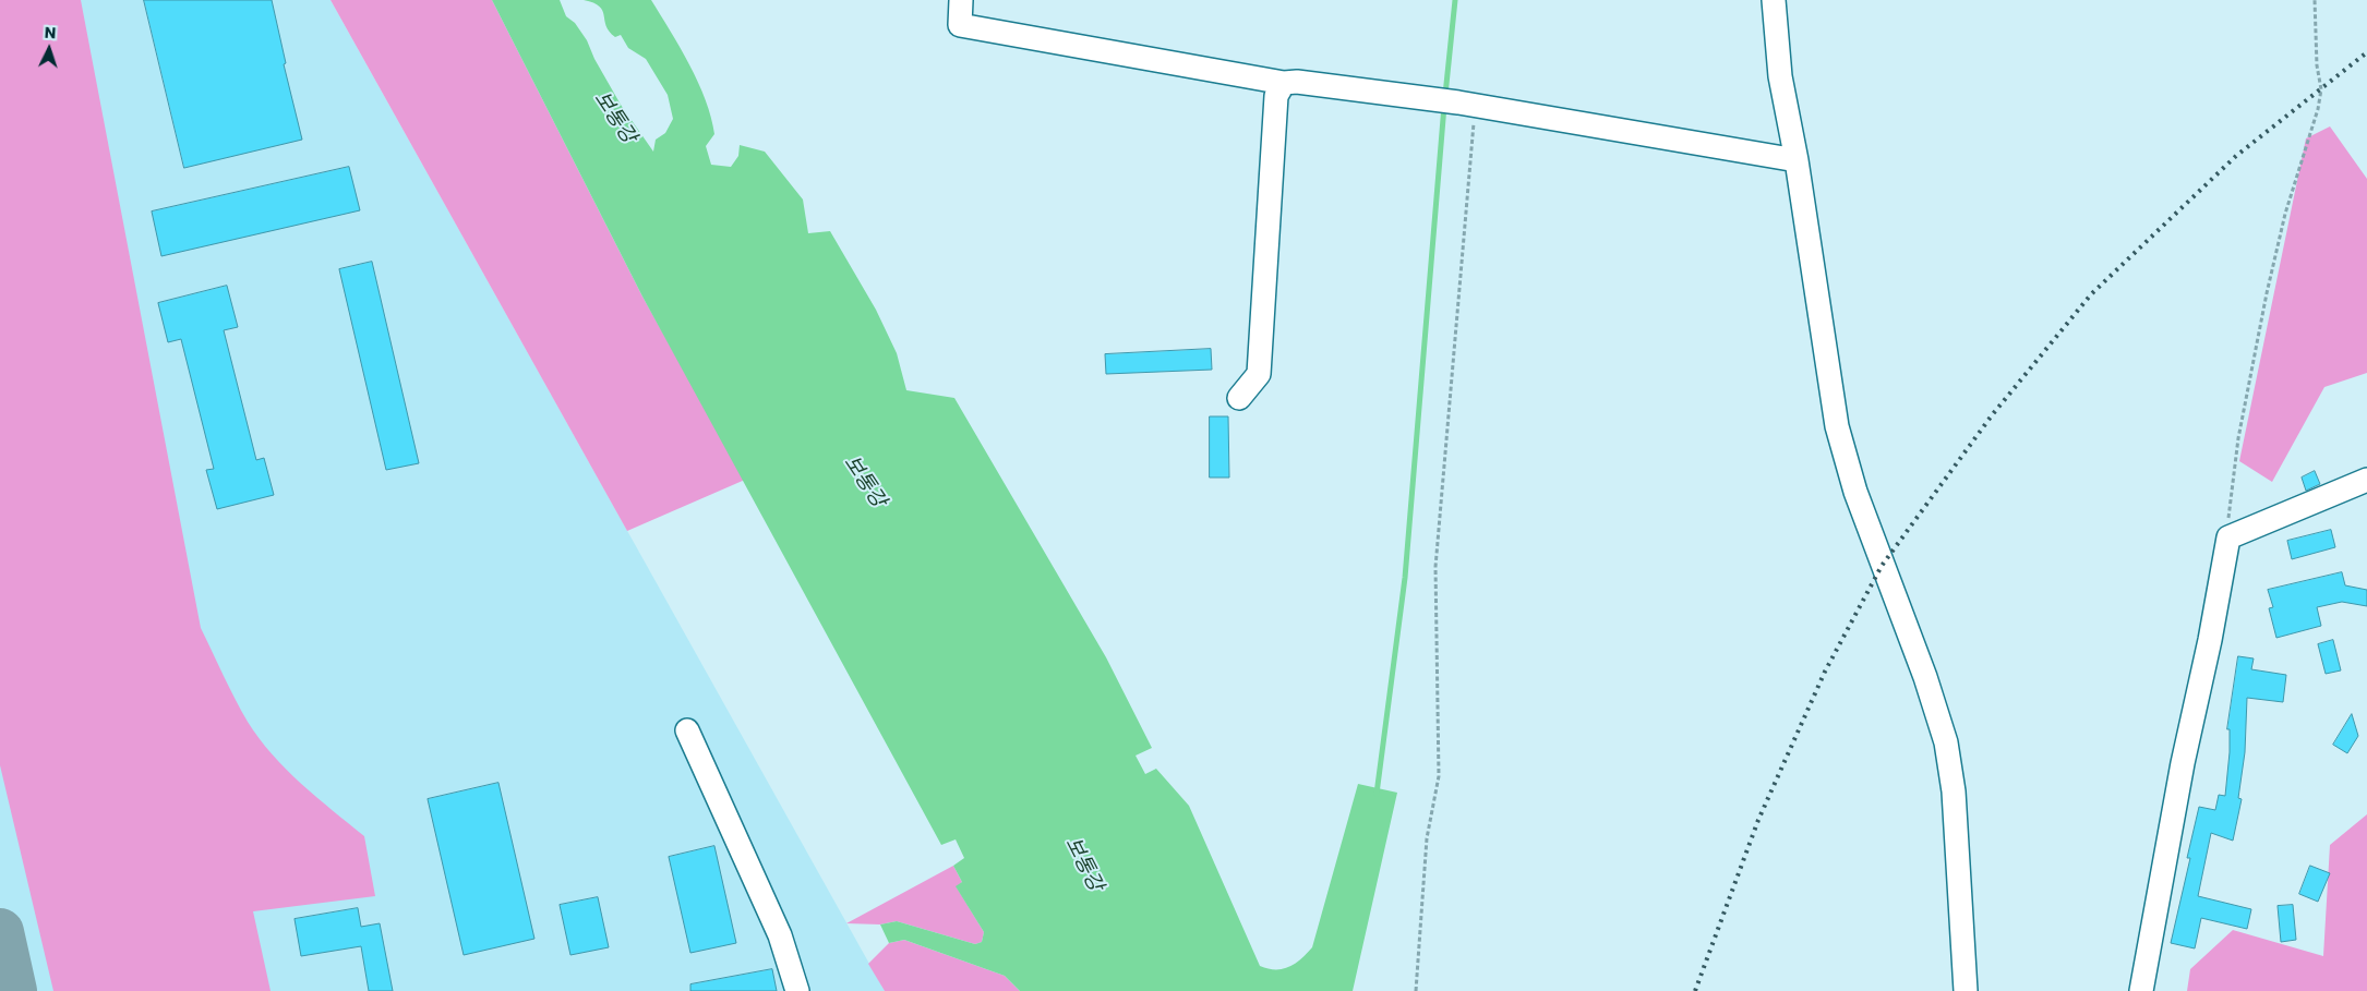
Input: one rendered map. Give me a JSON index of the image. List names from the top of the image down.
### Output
{
  "water": ["보통강"],
  "north": "top"
}
